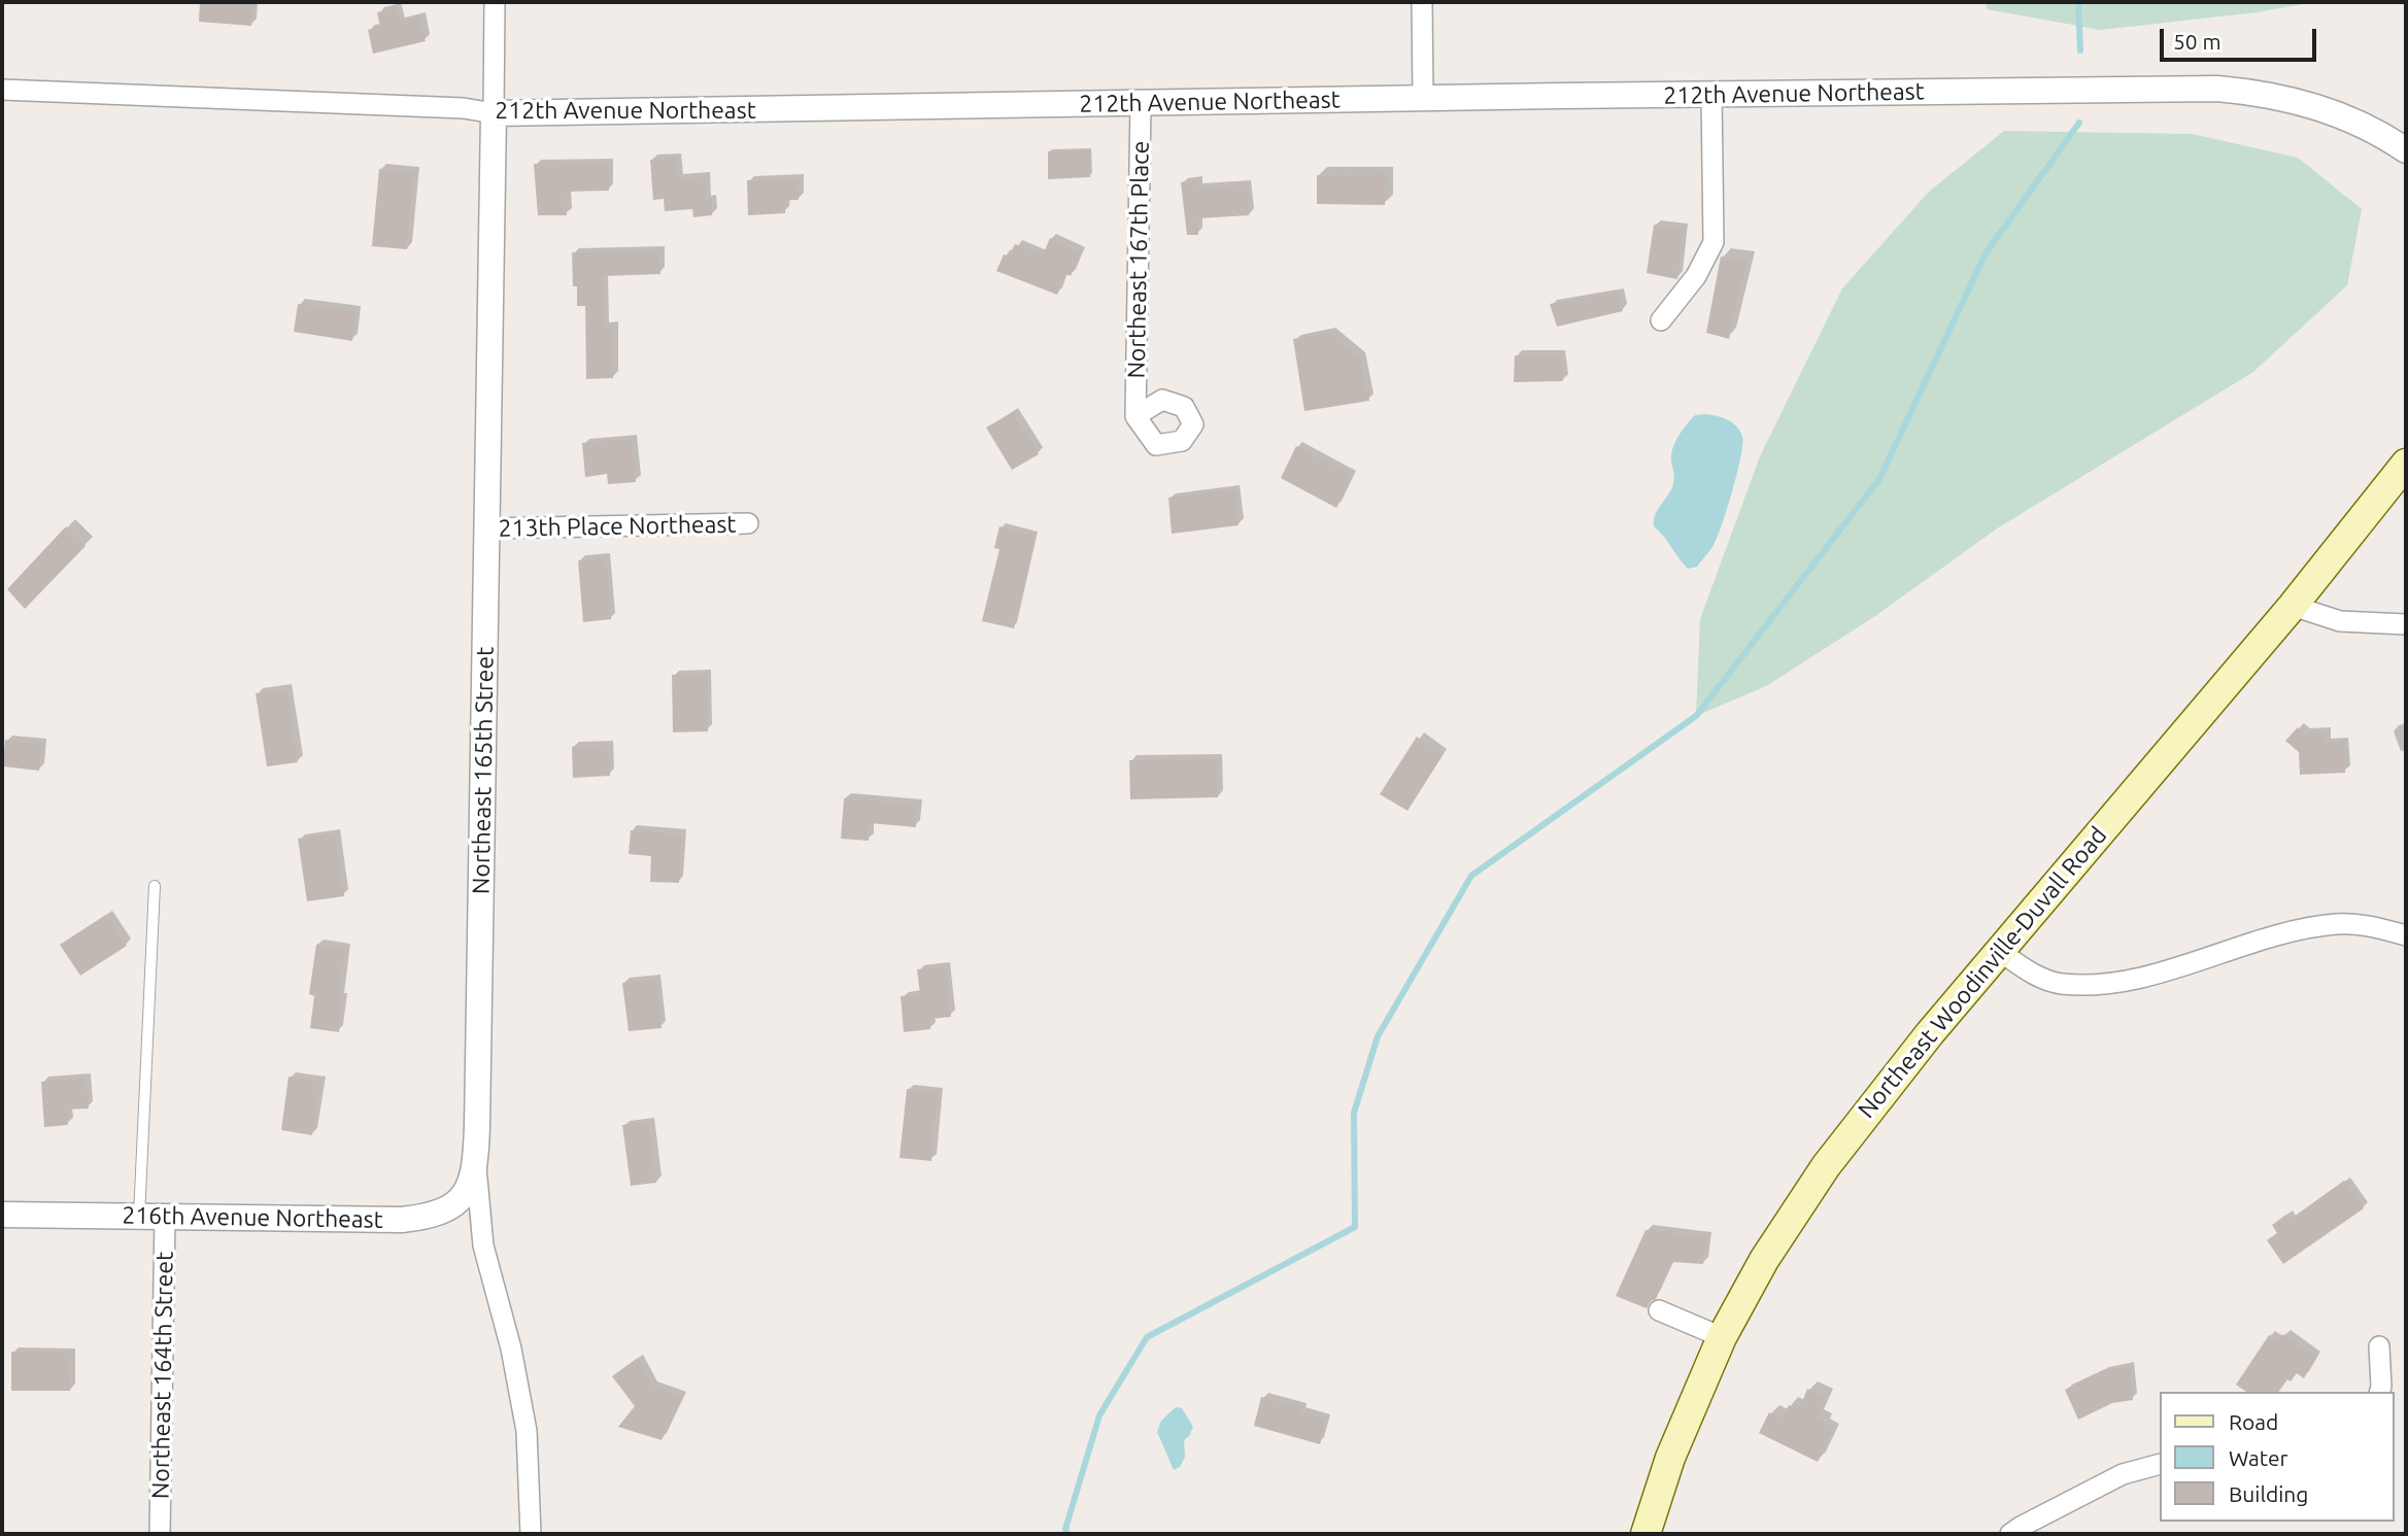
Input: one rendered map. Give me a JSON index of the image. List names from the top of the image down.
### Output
{
  "streets": {
    "main road": ["Northeast Woodinville-Duvall Road"],
    "street": [
      "212th Avenue Northeast",
      "Northeast 167th Place",
      "213th Place Northeast",
      "Northeast 165th Street",
      "216th Avenue Northeast",
      "Northeast 164th Street"
    ]
  },
  "crossings": [
    ["212th Avenue Northeast", "Northeast 167th Place"],
    ["212th Avenue Northeast", "Northeast 165th Street"],
    ["213th Place Northeast", "Northeast 165th Street"],
    ["Northeast 165th Street", "216th Avenue Northeast"],
    ["216th Avenue Northeast", "Northeast 164th Street"]
  ],
  "legend": ["Road", "Water", "Building"],
  "scale_bar": "50 m"
}
